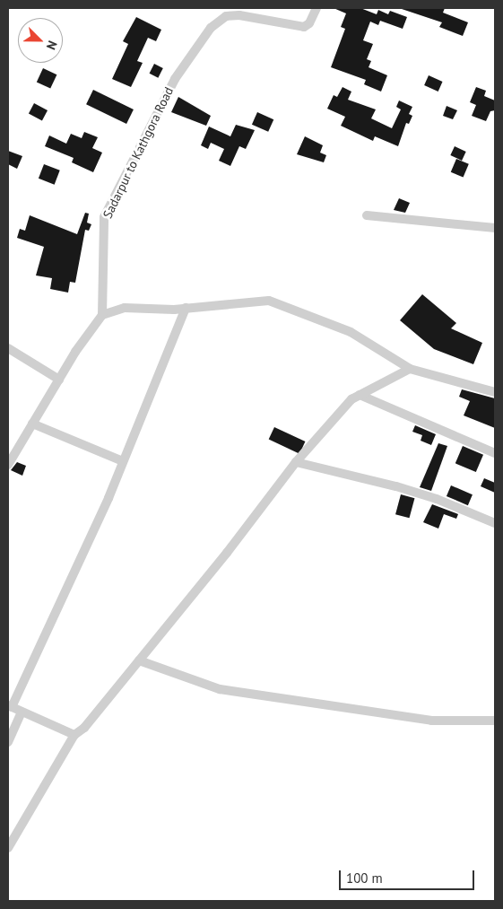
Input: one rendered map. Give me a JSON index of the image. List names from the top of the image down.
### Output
{
  "streets": {
    "street": ["Sadarpur to Kathgora Road"]
  },
  "scale_bar": "100 m",
  "north": "bottom right"
}
